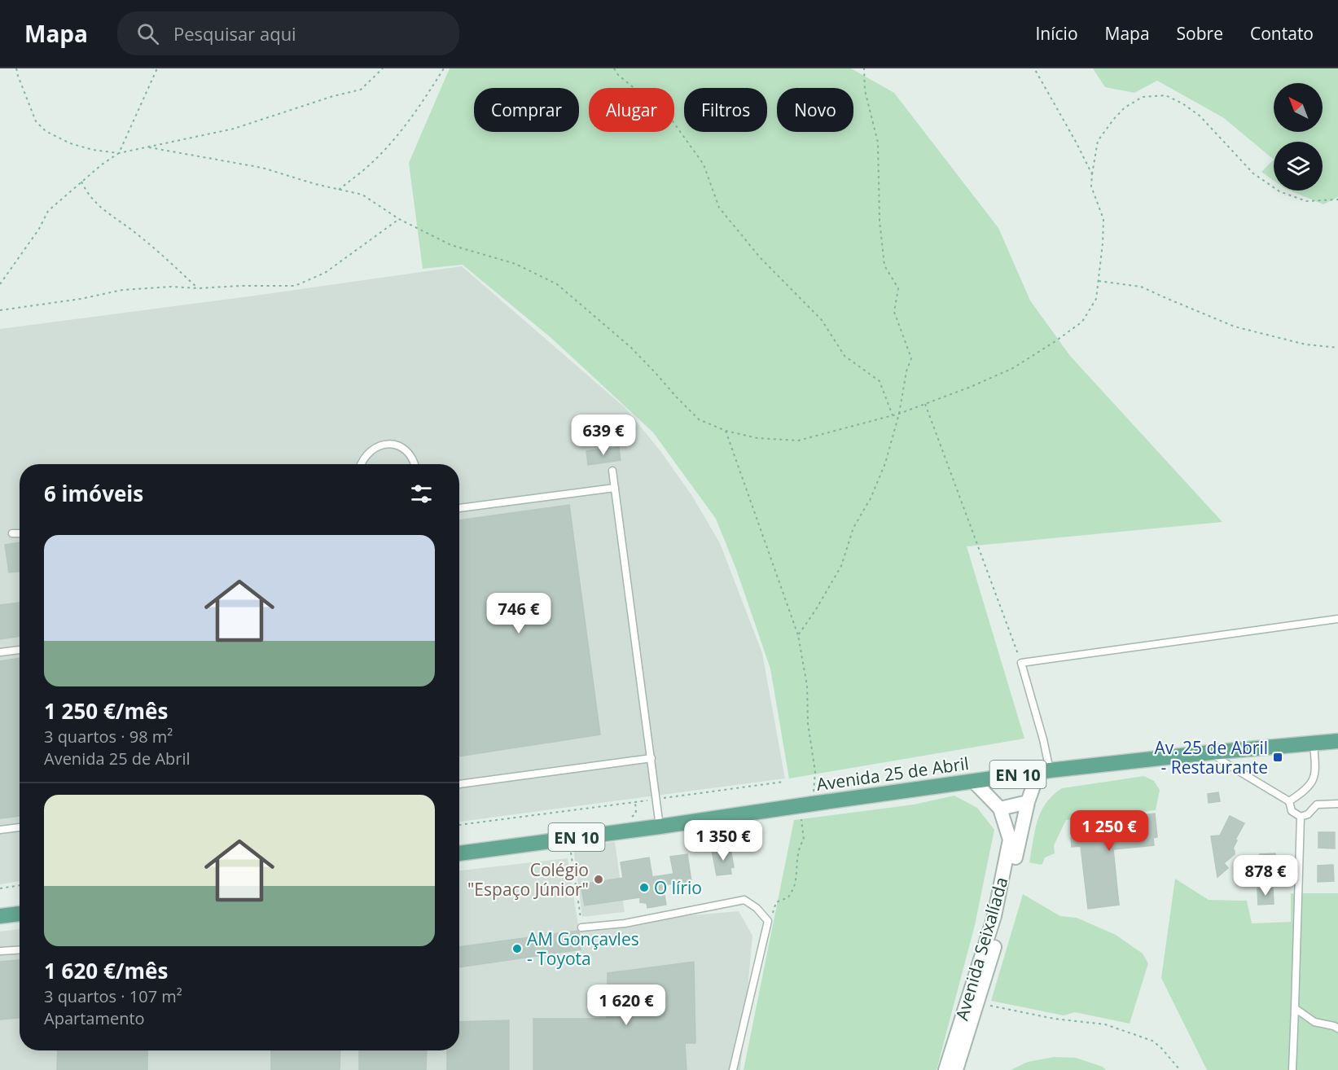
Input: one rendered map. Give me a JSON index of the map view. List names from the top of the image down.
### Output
{
  "streets": {
    "main road": ["Avenida 25 de Abril", "EN 10"],
    "street": ["Avenida Seixalíada"]
  },
  "crossings": [
    ["Avenida 25 de Abril", "Avenida Seixalíada"]
  ],
  "places": {
    "transit": ["Av. 25 de Abril - Restaurante"],
    "other": ["Colégio \"Espaço Júnior\"", "O lírio", "AM Gonçavles - Toyota"]
  },
  "north": "top left",
  "page": {
    "header": "Mapa",
    "search": "Pesquisar aqui",
    "nav": [
      "Início",
      "Mapa",
      "Sobre",
      "Contato"
    ],
    "chip": [
      "Comprar",
      "Alugar",
      "Filtros",
      "Novo"
    ],
    "price": [
      "639 €",
      "746 €",
      "1 250 €",
      "1 350 €",
      "878 €",
      "1 620 €"
    ],
    "heading": "6 imóveis",
    "list": [
      {
        "name": "1 250 €/mês",
        "note": "3 quartos · 98 m² · Avenida 25 de Abril"
      },
      {
        "name": "1 620 €/mês",
        "note": "3 quartos · 107 m² · Apartamento"
      }
    ]
  }
}
